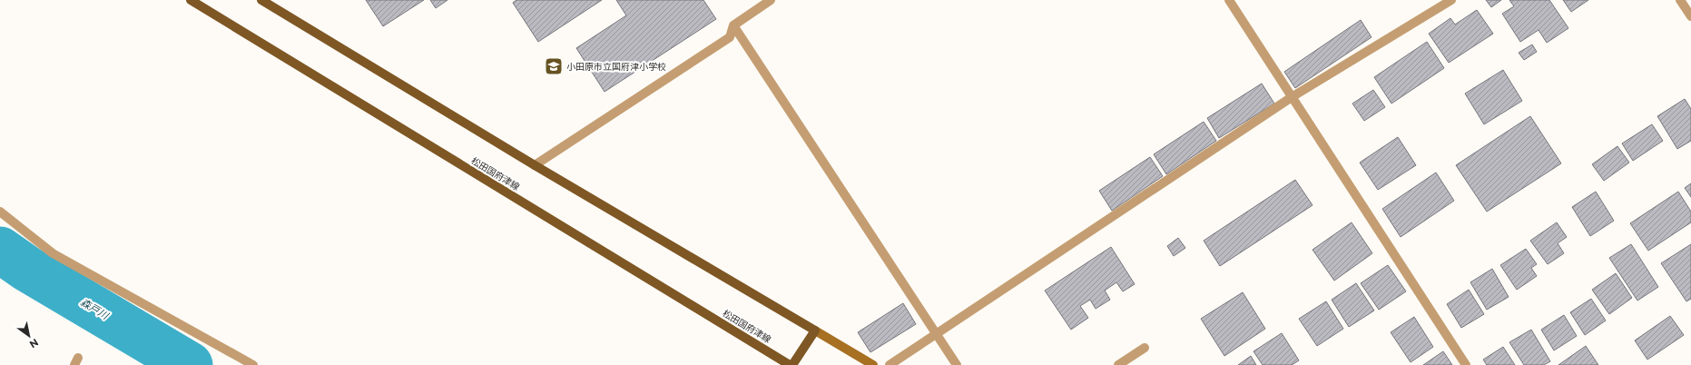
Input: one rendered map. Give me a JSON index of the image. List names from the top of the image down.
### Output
{
  "streets": {
    "main road": ["松田国府津線"]
  },
  "water": ["森戸川"],
  "places": {
    "school or university": ["小田原市立国府津小学校"]
  },
  "north": "bottom right"
}
